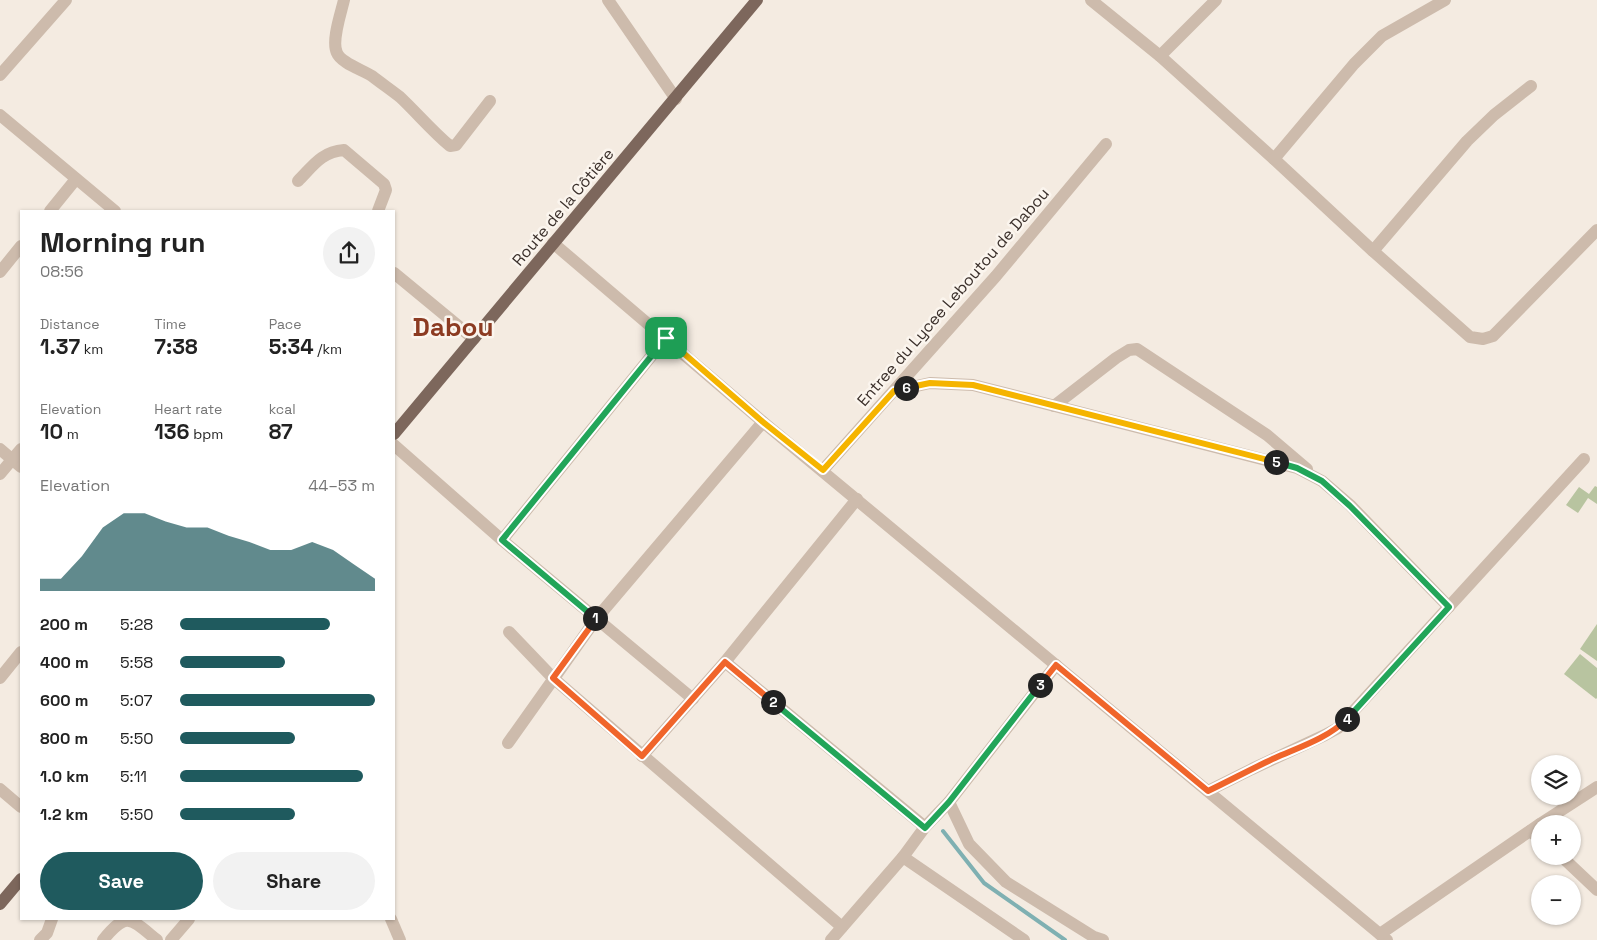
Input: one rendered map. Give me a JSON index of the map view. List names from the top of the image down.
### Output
{
  "streets": {
    "main road": ["Route de la Côtière"],
    "street": ["Entree du Lycee Leboutou de Dabou"]
  },
  "districts": ["Dabou"],
  "page": {
    "heading": ["Morning run", "08:56"],
    "stats": [
      ["Distance", "1.37 km"],
      ["Time", "7:38"],
      ["Pace", "5:34 /km"],
      ["Elevation", "10 m"],
      ["Heart rate", "136 bpm"],
      ["kcal", "87"]
    ],
    "pins": [
      "6",
      "5",
      "1",
      "3",
      "2",
      "4"
    ],
    "chart": ["Elevation", "44–53 m"],
    "list": [
      {
        "name": "200 m",
        "note": "5:28"
      },
      {
        "name": "400 m",
        "note": "5:58"
      },
      {
        "name": "600 m",
        "note": "5:07"
      },
      {
        "name": "800 m",
        "note": "5:50"
      },
      {
        "name": "1.0 km",
        "note": "5:11"
      },
      {
        "name": "1.2 km",
        "note": "5:50"
      }
    ],
    "map_buttons": ["+", "−"],
    "buttons": ["Save", "Share"]
  }
}
